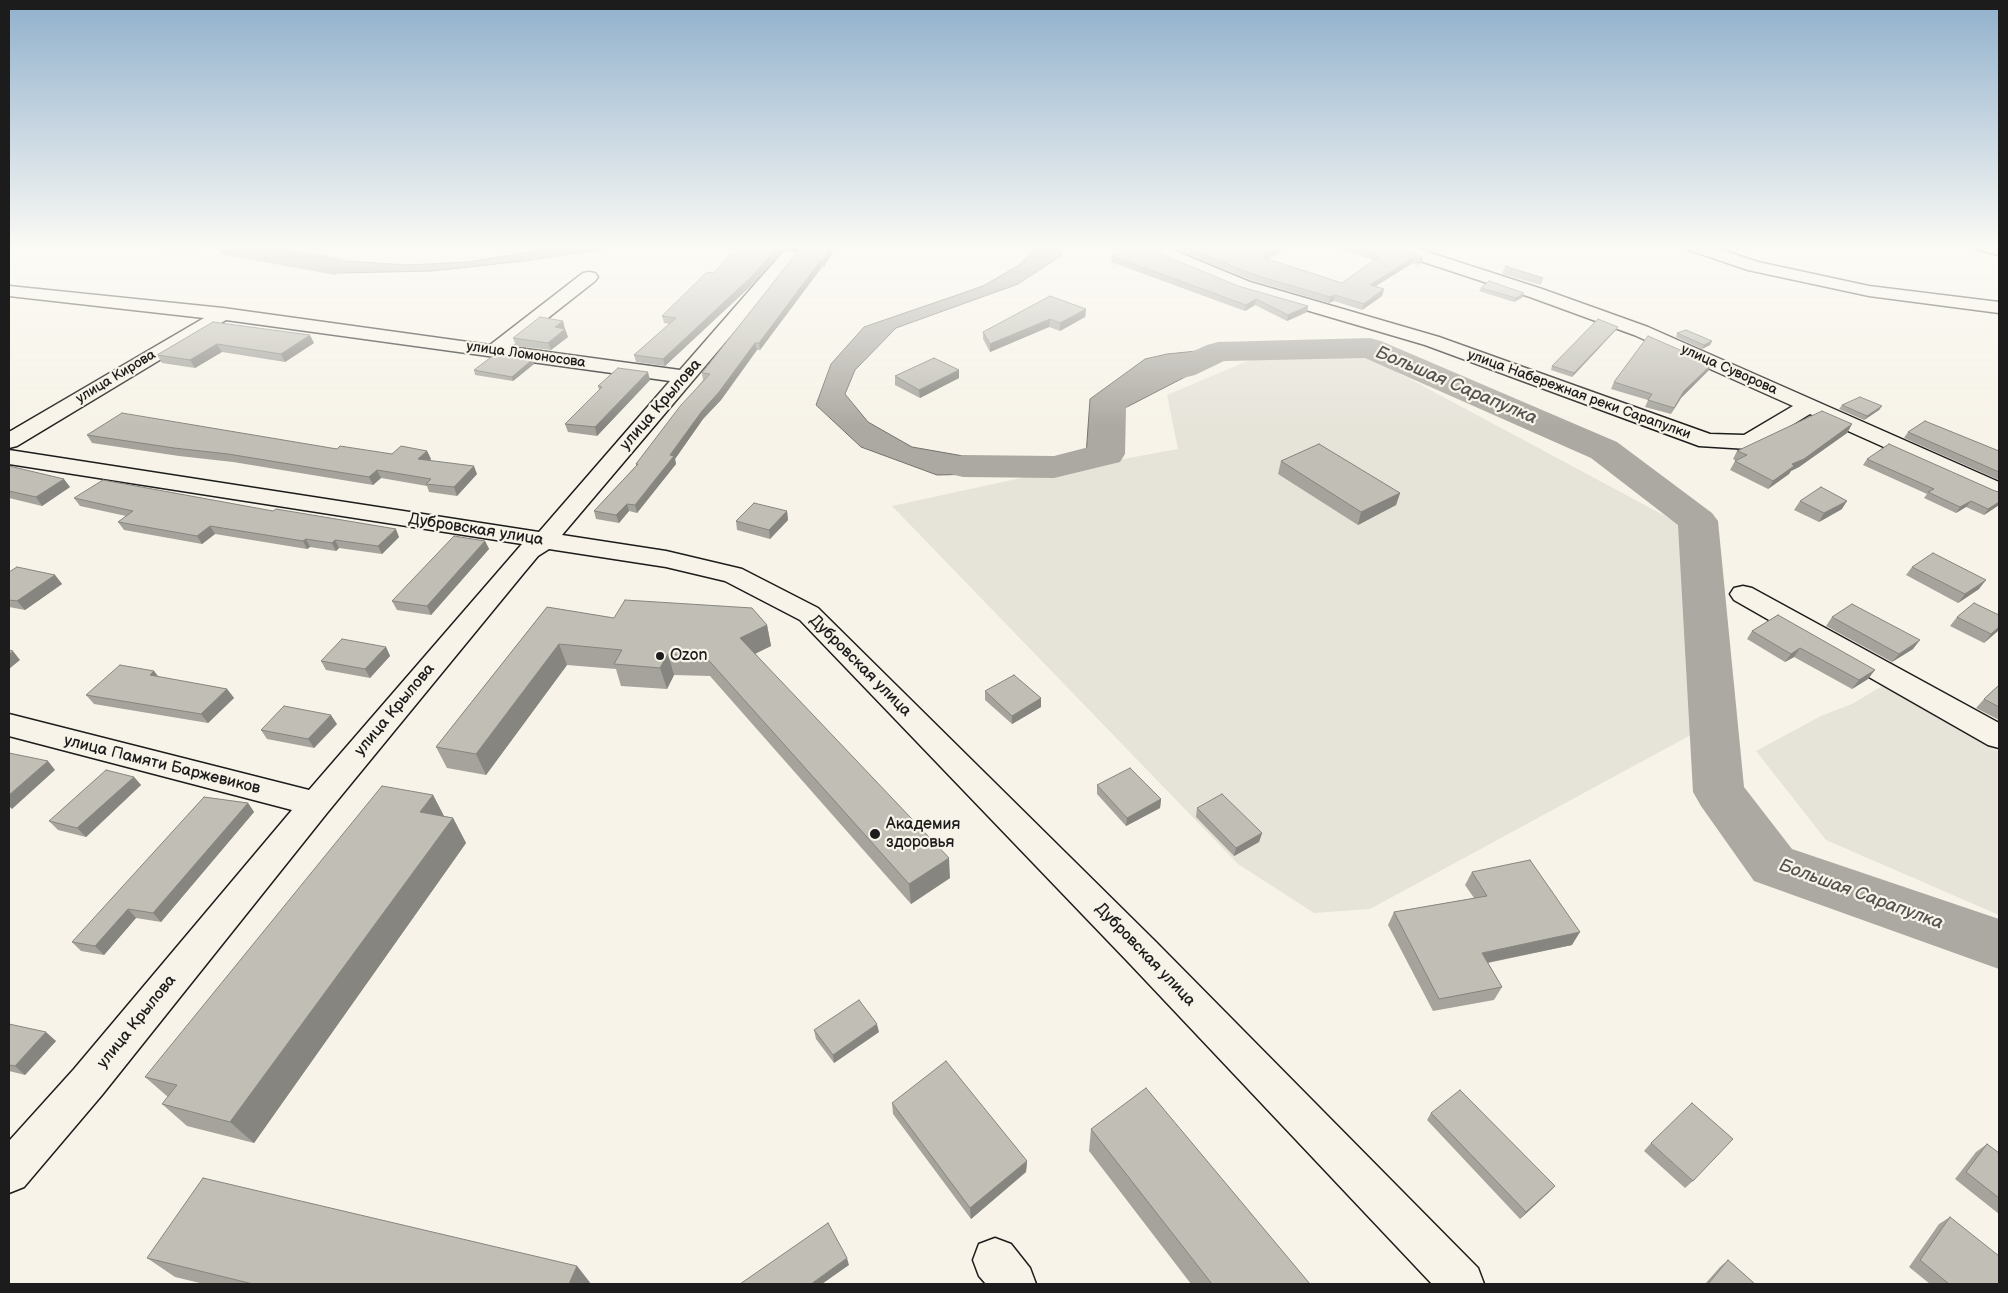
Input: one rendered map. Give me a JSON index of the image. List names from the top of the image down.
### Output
{
  "streets": {
    "street": [
      "улица Ломоносова",
      "улица Суворова",
      "улица Кирова",
      "улица Набережная реки Сарапулки",
      "улица Крылова",
      "Дубровская улица",
      "улица Памяти Баржевиков"
    ]
  },
  "crossings": [
    ["улица Ломоносова", "улица Кирова"],
    ["улица Ломоносова", "улица Крылова"],
    ["улица Суворова", "улица Набережная реки Сарапулки"],
    ["улица Крылова", "Дубровская улица"],
    ["улица Крылова", "улица Памяти Баржевиков"]
  ],
  "water": ["Большая Сарапулка"],
  "places": ["Ozon", "Академия здоровья"]
}
